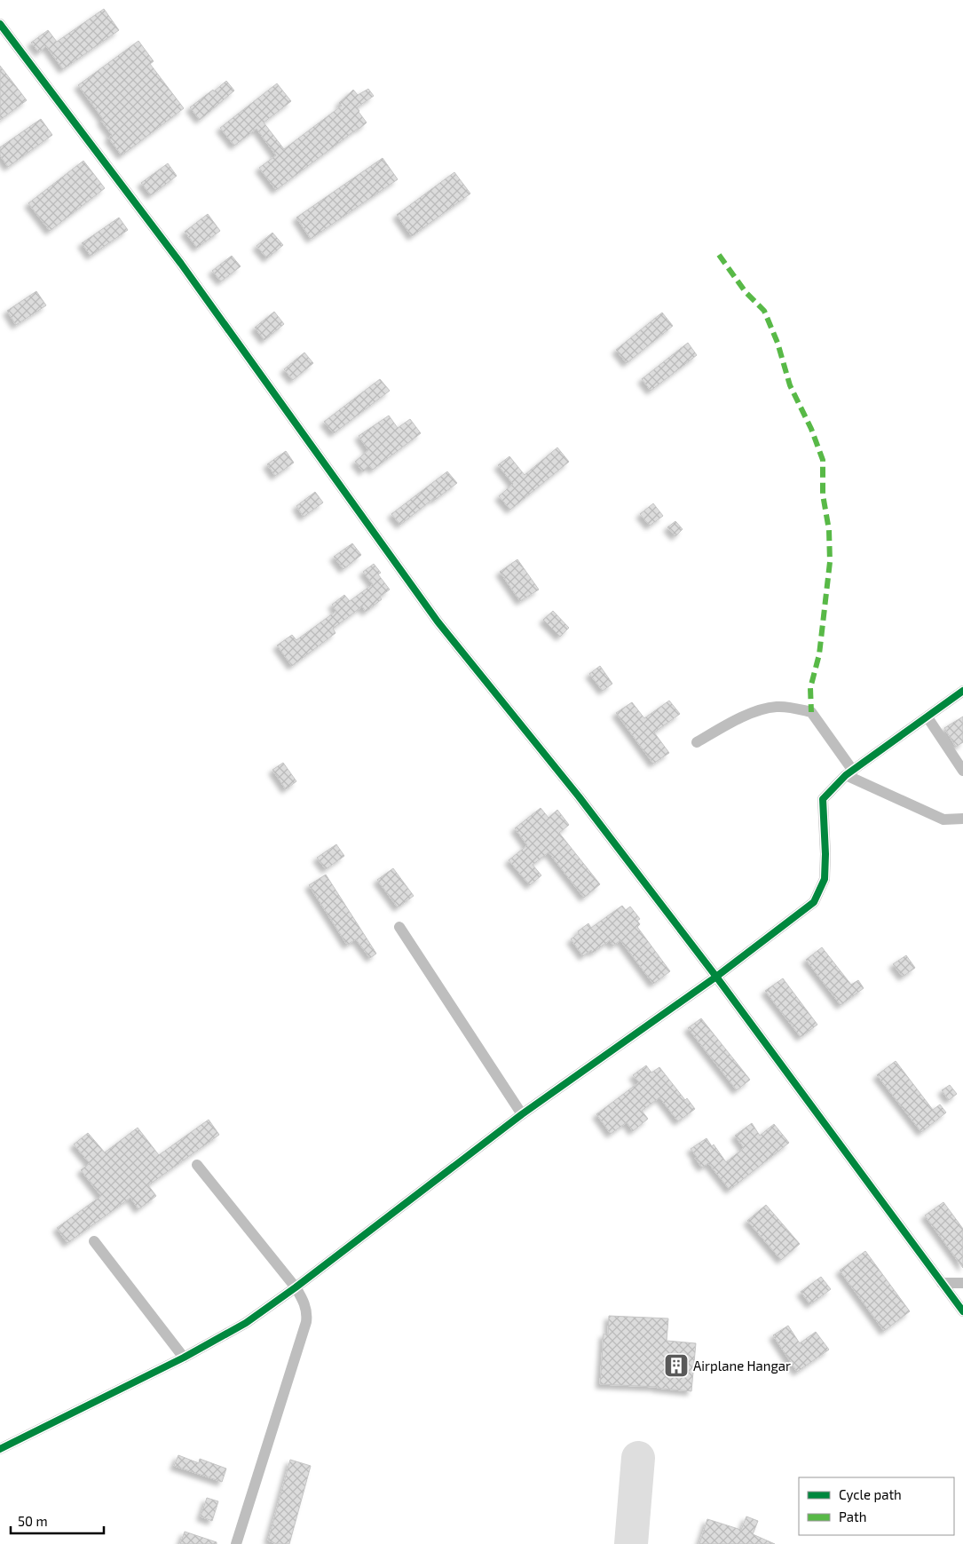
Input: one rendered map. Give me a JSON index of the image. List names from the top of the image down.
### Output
{
  "places": {
    "building": ["Airplane Hangar"]
  },
  "legend": ["Cycle path", "Path"],
  "scale_bar": "50 m"
}
